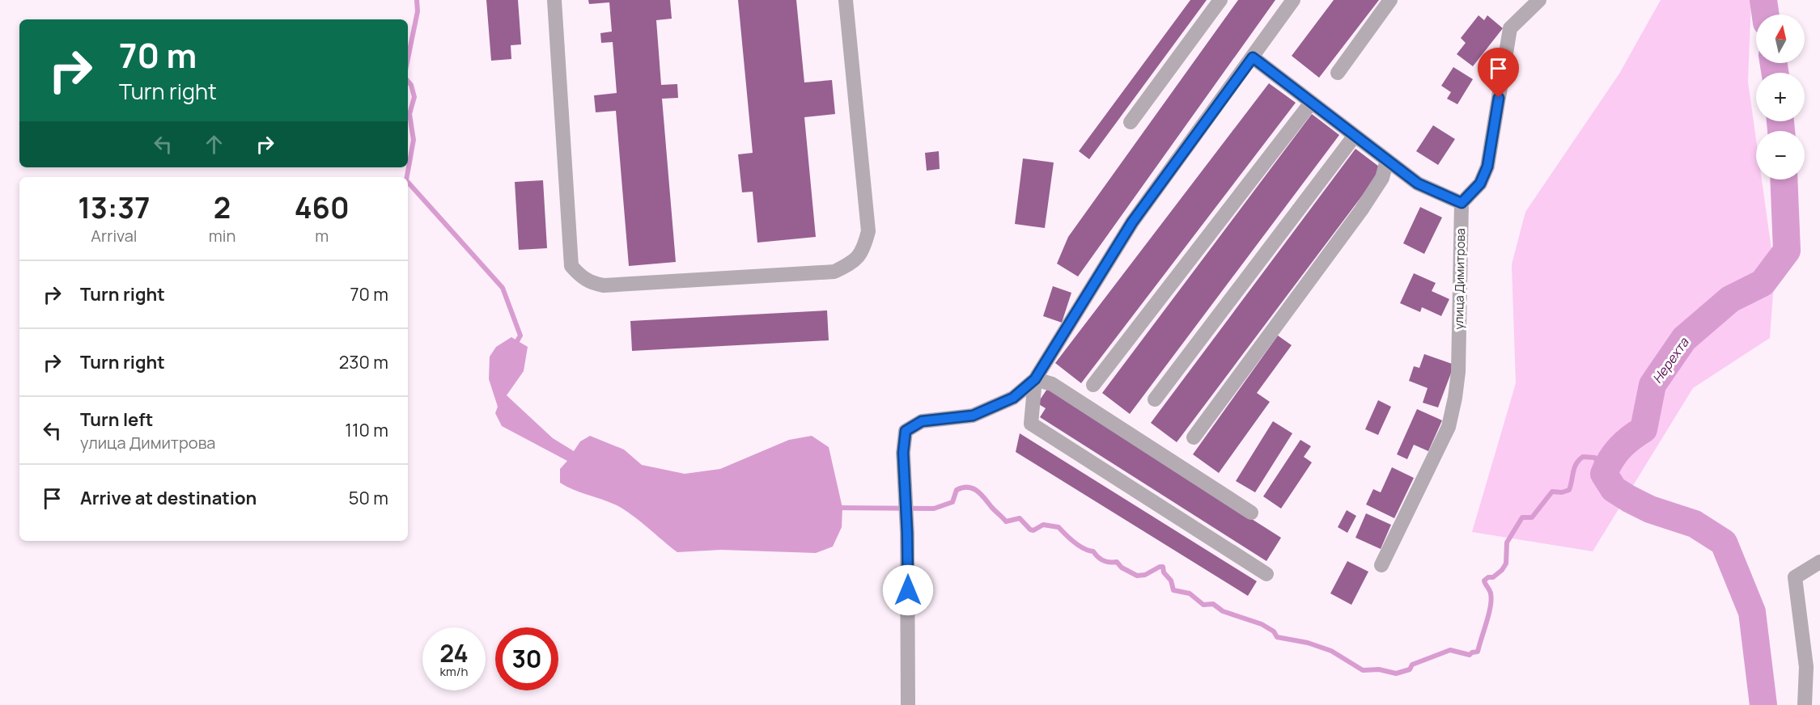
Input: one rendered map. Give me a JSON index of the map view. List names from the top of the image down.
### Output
{
  "streets": {
    "street": ["улица Димитрова"]
  },
  "water": ["Нерехта"],
  "north": "top",
  "page": {
    "map_buttons": ["+", "−"],
    "turn": ["70 m", "Turn right"],
    "eta": [
      "13:37",
      "Arrival",
      "2",
      "min",
      "460",
      "m"
    ],
    "list": [
      {
        "name": "Turn right",
        "value": "70 m"
      },
      {
        "name": "Turn right",
        "value": "230 m"
      },
      {
        "name": "Turn left",
        "note": "улица Димитрова",
        "value": "110 m"
      },
      {
        "name": "Arrive at destination",
        "value": "50 m"
      }
    ],
    "speed": "24 km/h",
    "limit": "30"
  }
}
